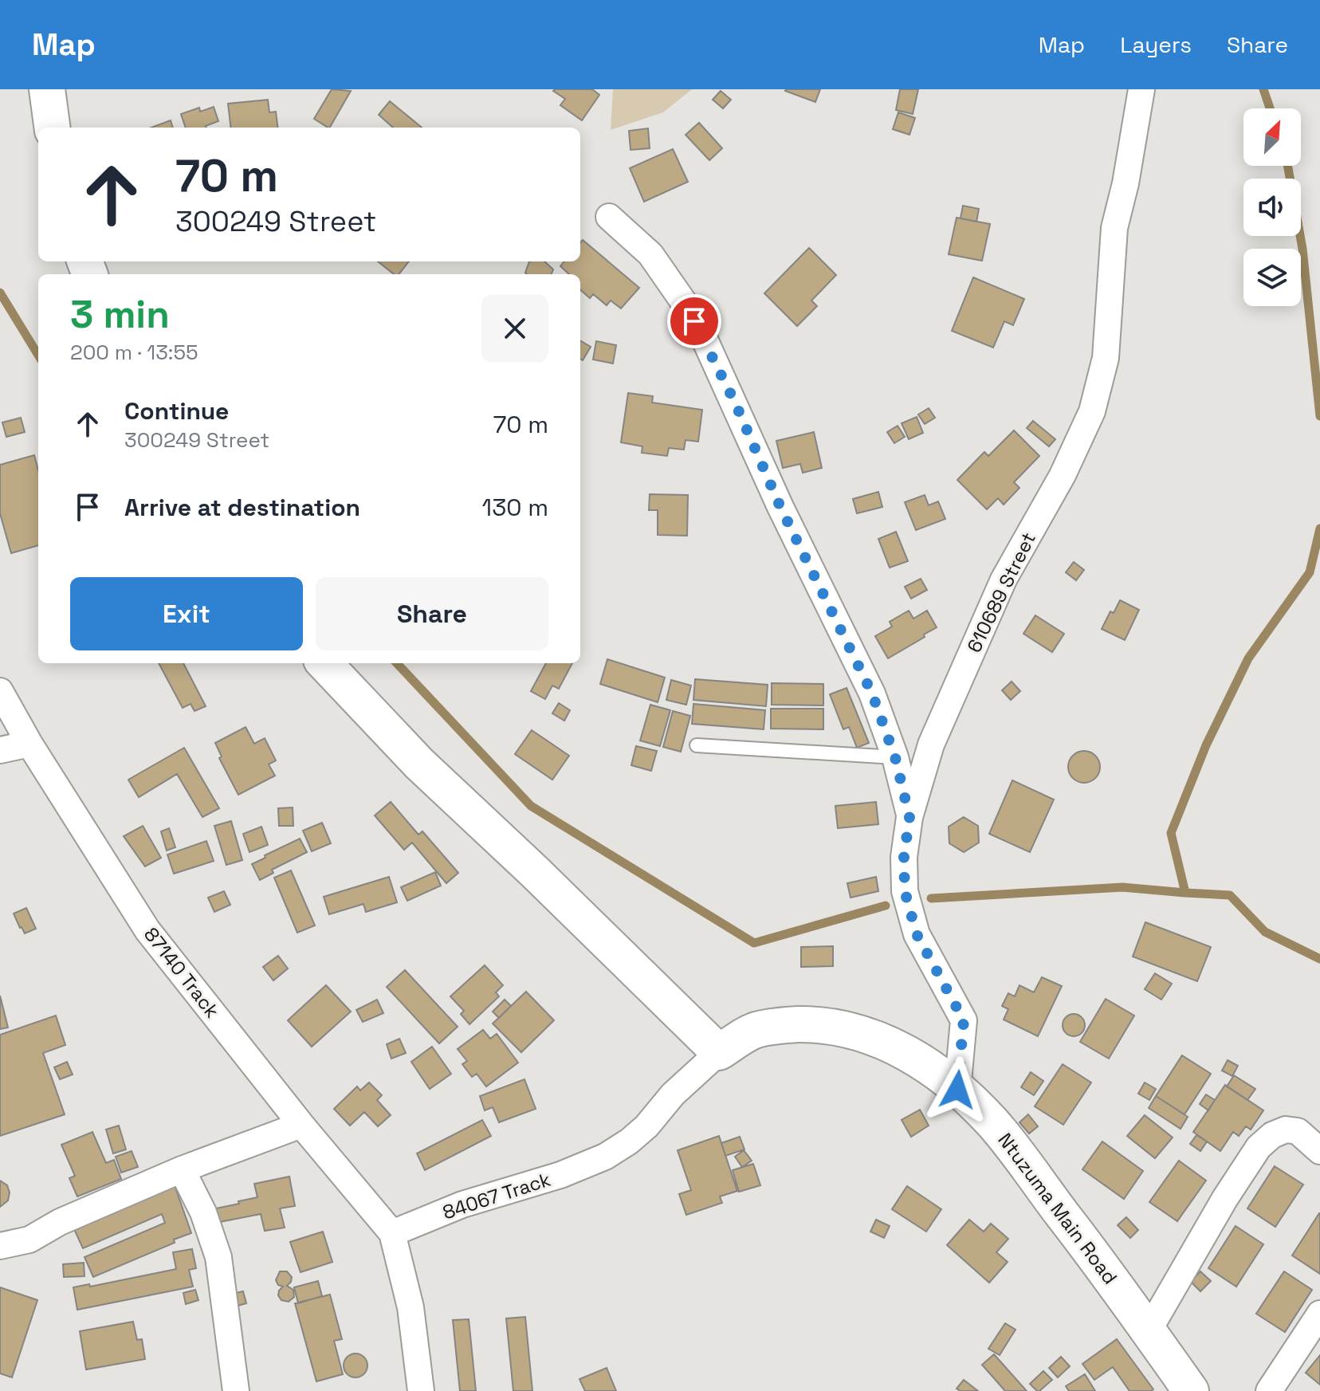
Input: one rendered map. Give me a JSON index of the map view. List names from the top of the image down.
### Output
{
  "streets": {
    "main road": ["Ntuzuma Main Road"],
    "street": ["610689 Street", "87140 Track", "84067 Track"]
  },
  "crossings": [
    ["610689 Street", "Ntuzuma Main Road"],
    ["87140 Track", "84067 Track"],
    ["84067 Track", "Ntuzuma Main Road"]
  ],
  "north": "top right",
  "page": {
    "header": "Map",
    "nav": ["Map", "Layers", "Share"],
    "turn": ["70 m", "300249 Street"],
    "heading": ["3 min", "200 m · 13:55"],
    "list": [
      {
        "name": "Continue",
        "note": "300249 Street",
        "value": "70 m"
      },
      {
        "name": "Arrive at destination",
        "value": "130 m"
      }
    ],
    "buttons": ["Exit", "Share"]
  }
}
